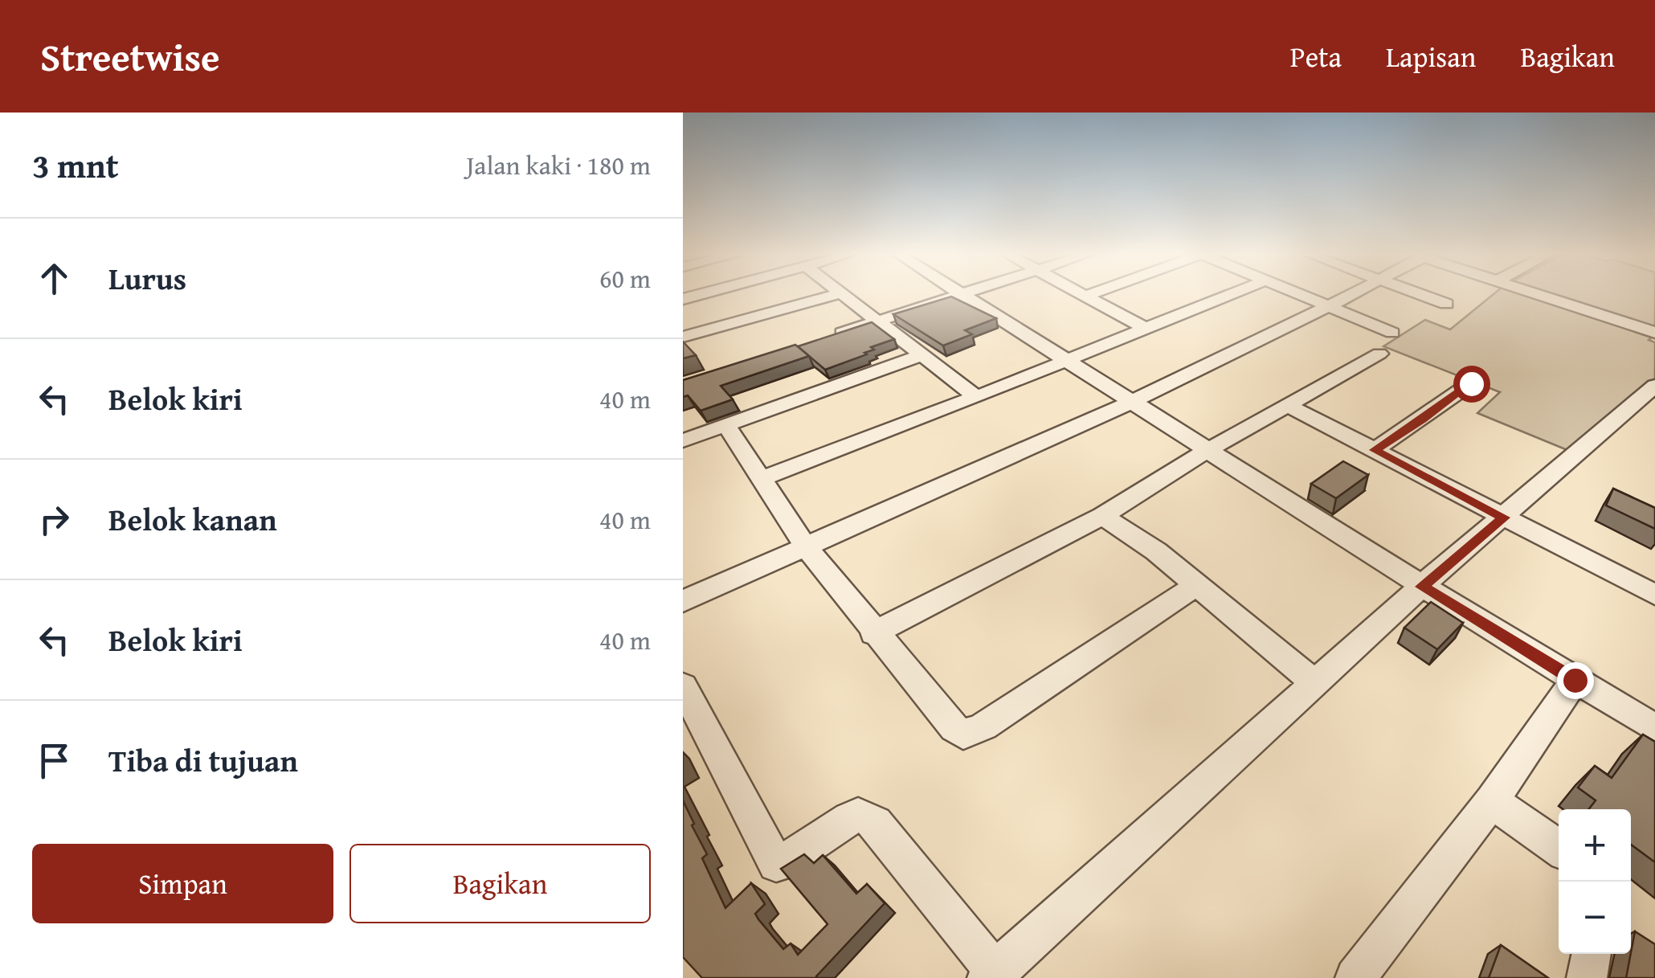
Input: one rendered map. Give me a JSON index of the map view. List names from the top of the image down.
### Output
{
  "page": {
    "header": "Streetwise",
    "nav": ["Peta", "Lapisan", "Bagikan"],
    "heading": ["3 mnt", "Jalan kaki · 180 m"],
    "list": [
      ["Lurus", "60 m"],
      ["Belok kiri", "40 m"],
      ["Belok kanan", "40 m"],
      ["Belok kiri", "40 m"],
      "Tiba di tujuan"
    ],
    "map_buttons": ["+", "−"],
    "buttons": ["Simpan", "Bagikan"]
  }
}
